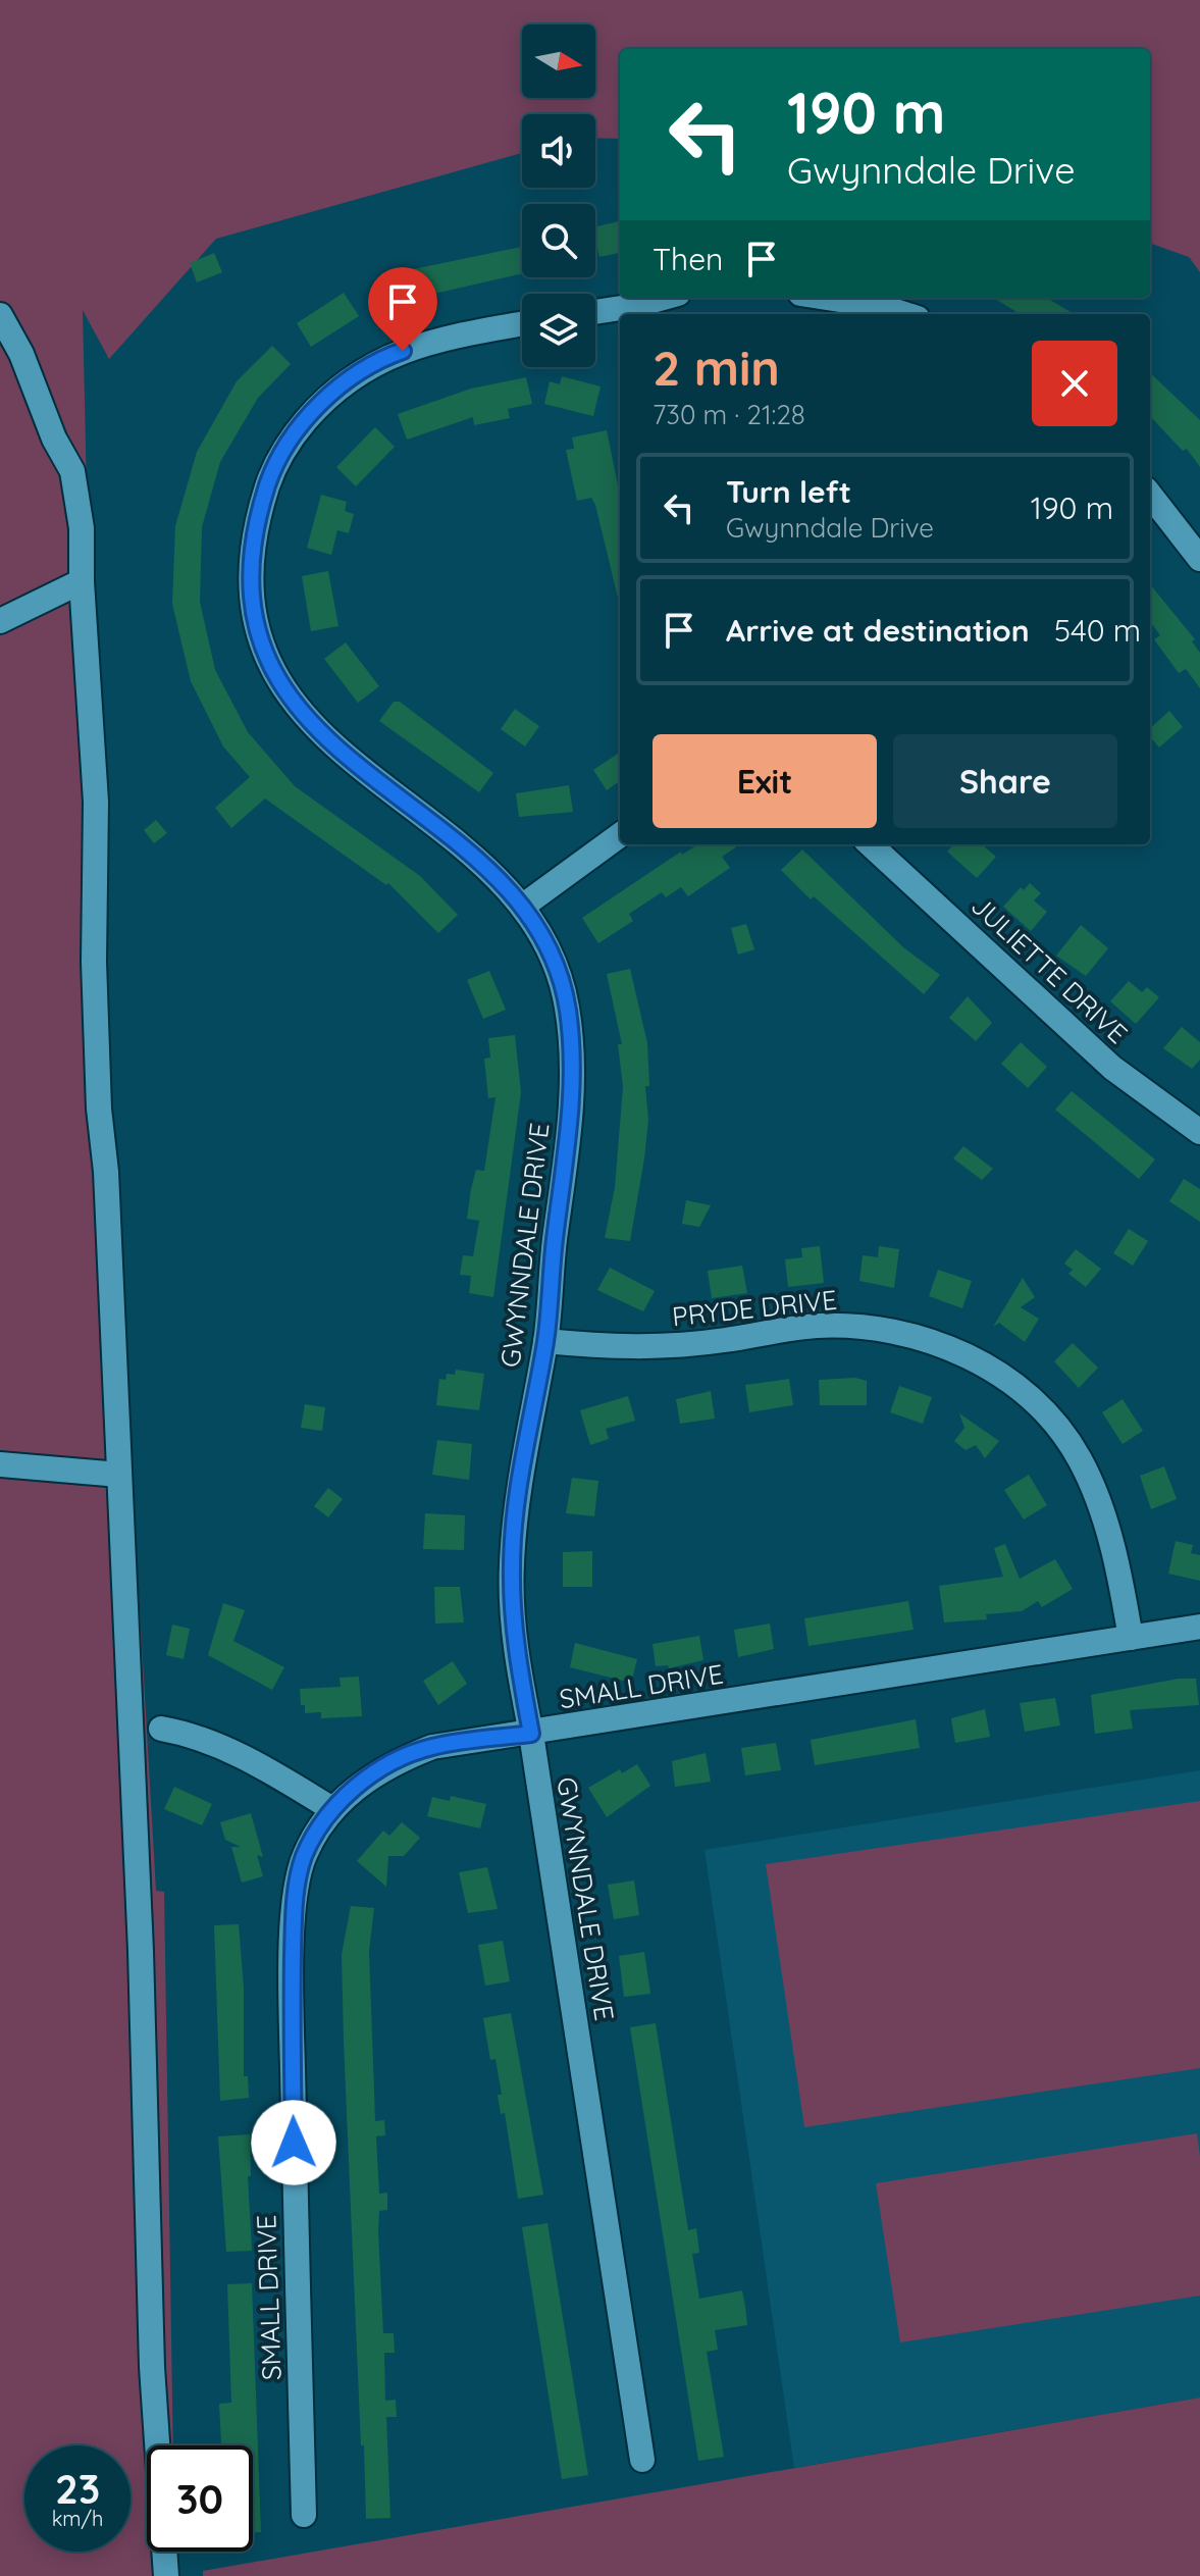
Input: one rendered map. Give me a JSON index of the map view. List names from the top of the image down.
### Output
{
  "streets": {
    "street": [
      "JULIETTE DRIVE",
      "GWYNNDALE DRIVE",
      "PRYDE DRIVE",
      "SMALL DRIVE"
    ]
  },
  "crossings": [
    ["GWYNNDALE DRIVE", "PRYDE DRIVE"],
    ["GWYNNDALE DRIVE", "SMALL DRIVE"],
    ["PRYDE DRIVE", "SMALL DRIVE"]
  ],
  "north": "right",
  "page": {
    "turn": ["190 m", "Gwynndale Drive"],
    "then": "Then",
    "heading": ["2 min", "730 m · 21:28"],
    "list": [
      {
        "name": "Turn left",
        "note": "Gwynndale Drive",
        "value": "190 m"
      },
      {
        "name": "Arrive at destination",
        "value": "540 m"
      }
    ],
    "buttons": ["Exit", "Share"],
    "speed": "23 km/h",
    "limit": "30"
  }
}
